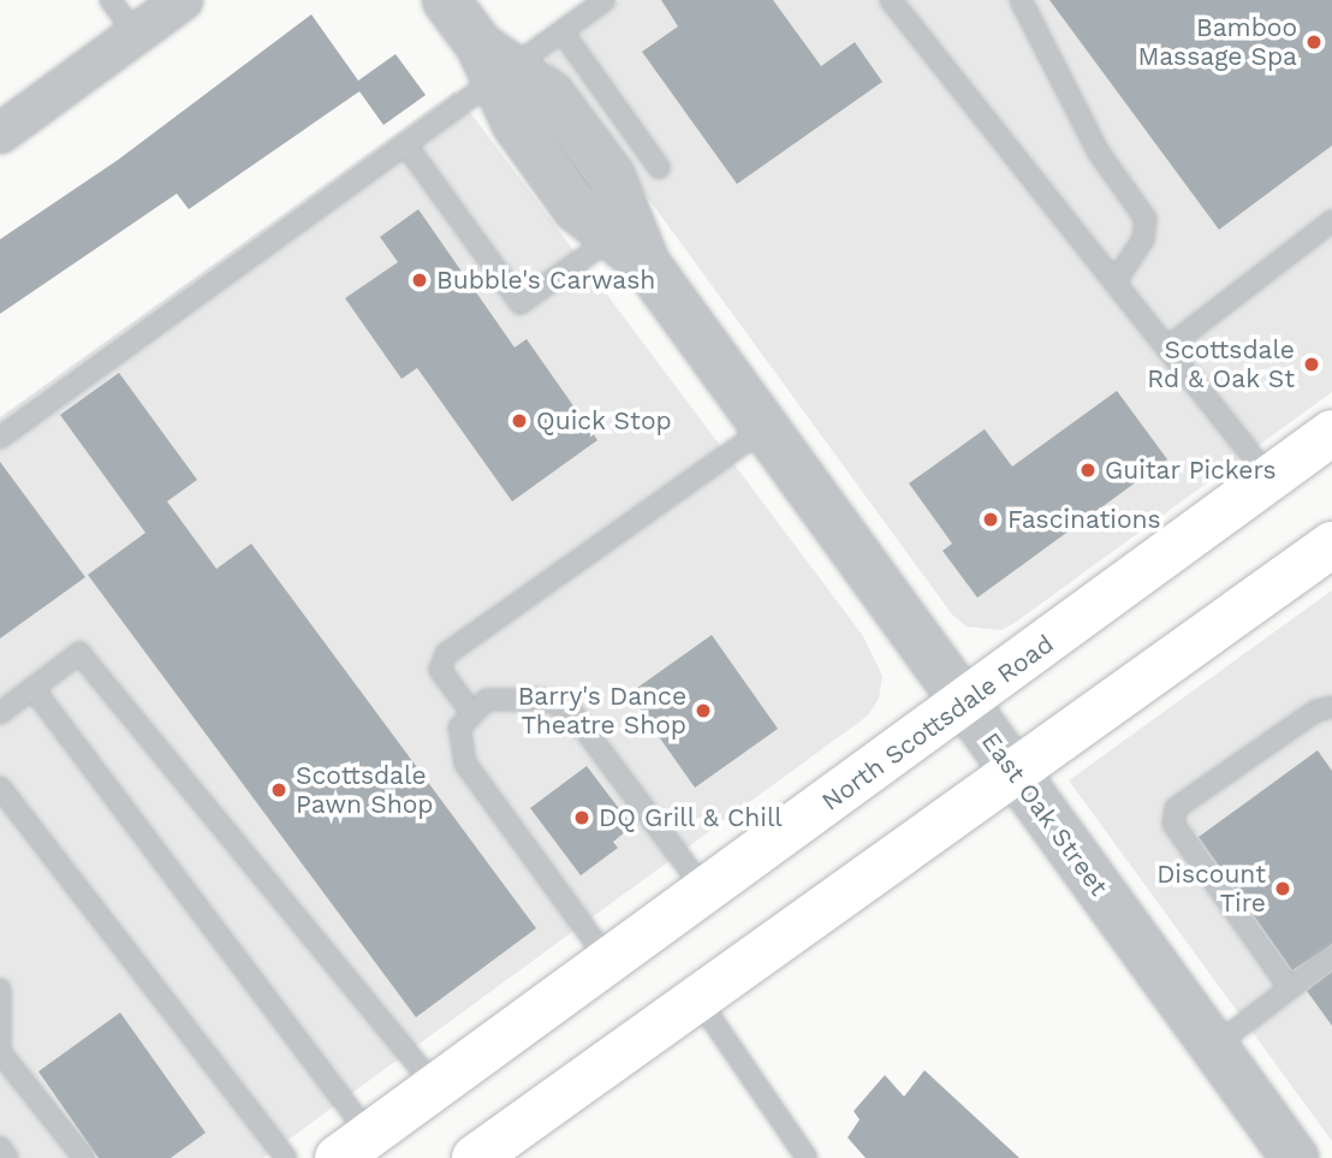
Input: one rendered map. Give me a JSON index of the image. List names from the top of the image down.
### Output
{
  "streets": {
    "main road": ["North Scottsdale Road"],
    "street": ["East Oak Street"]
  },
  "crossings": [
    ["North Scottsdale Road", "East Oak Street"]
  ],
  "places": [
    "Bamboo Massage Spa",
    "Bubble's Carwash",
    "Scottsdale Rd & Oak St",
    "Quick Stop",
    "Guitar Pickers",
    "Fascinations",
    "Barry's Dance Theatre Shop",
    "Scottsdale Pawn Shop",
    "DQ Grill & Chill",
    "Discount Tire"
  ]
}
